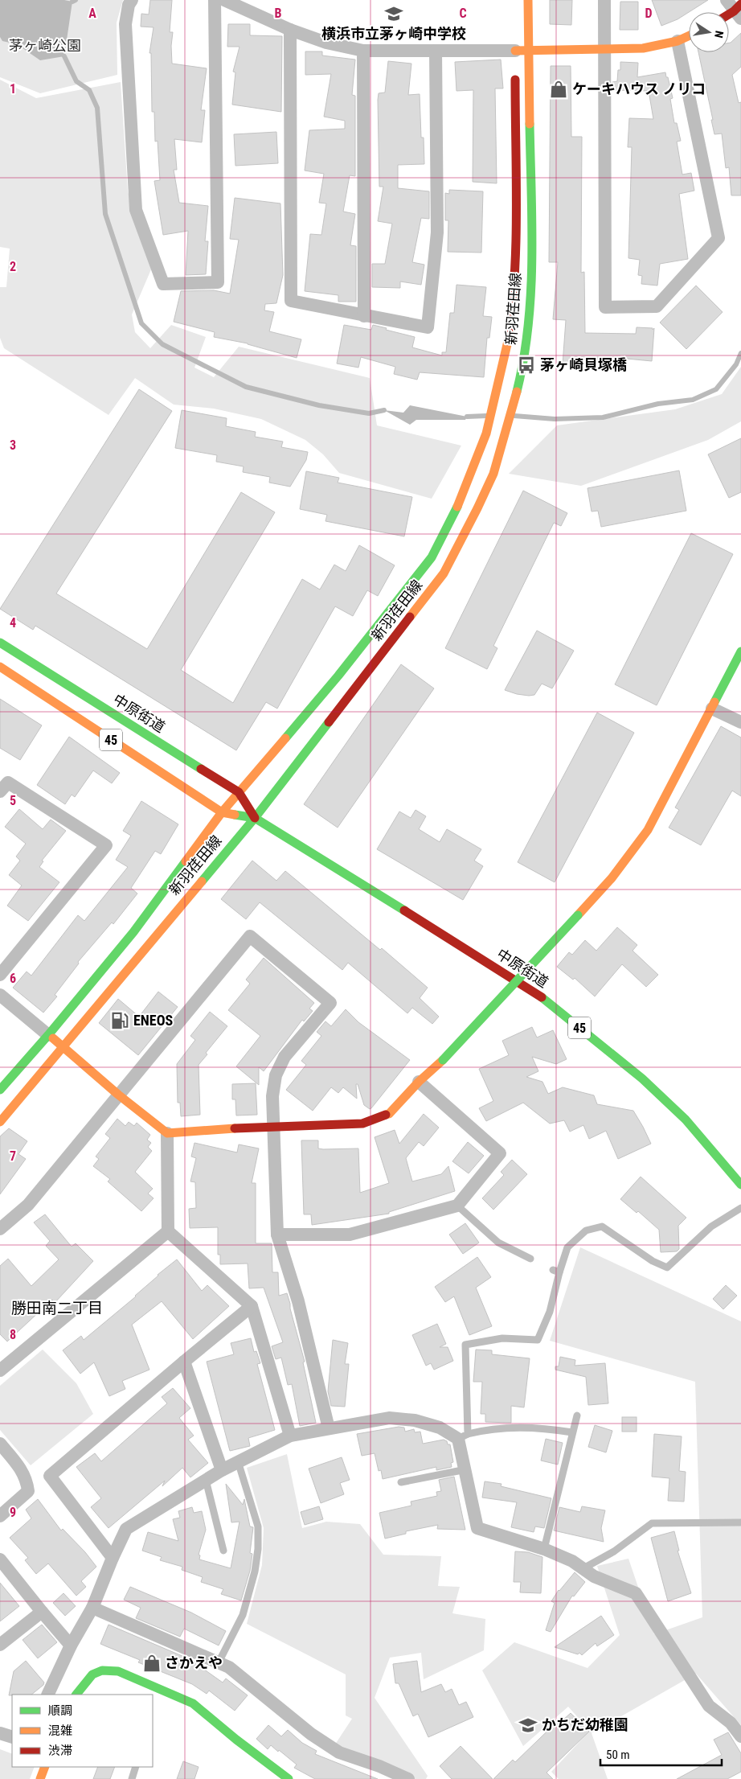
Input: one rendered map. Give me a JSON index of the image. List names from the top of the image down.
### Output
{
  "streets": {
    "street": ["新羽荏田線", "中原街道", "45"]
  },
  "crossings": [
    ["新羽荏田線", "中原街道"]
  ],
  "districts": ["勝田南二丁目"],
  "parks": ["茅ヶ崎公園"],
  "places": {
    "school or university": ["横浜市立茅ヶ崎中学校", "かちだ幼稚園"],
    "shop": ["ケーキハウス ノリコ", "さかえや"],
    "bus stop": ["茅ヶ崎貝塚橋"],
    "fuel station": ["ENEOS"]
  },
  "legend": ["順調", "混雑", "渋滞"],
  "scale_bar": "50 m",
  "north": "right",
  "grid": {
    "columns": [
      "A",
      "B",
      "C",
      "D"
    ],
    "rows": [
      "1",
      "2",
      "3",
      "4",
      "5",
      "6",
      "7",
      "8",
      "9"
    ]
  }
}
